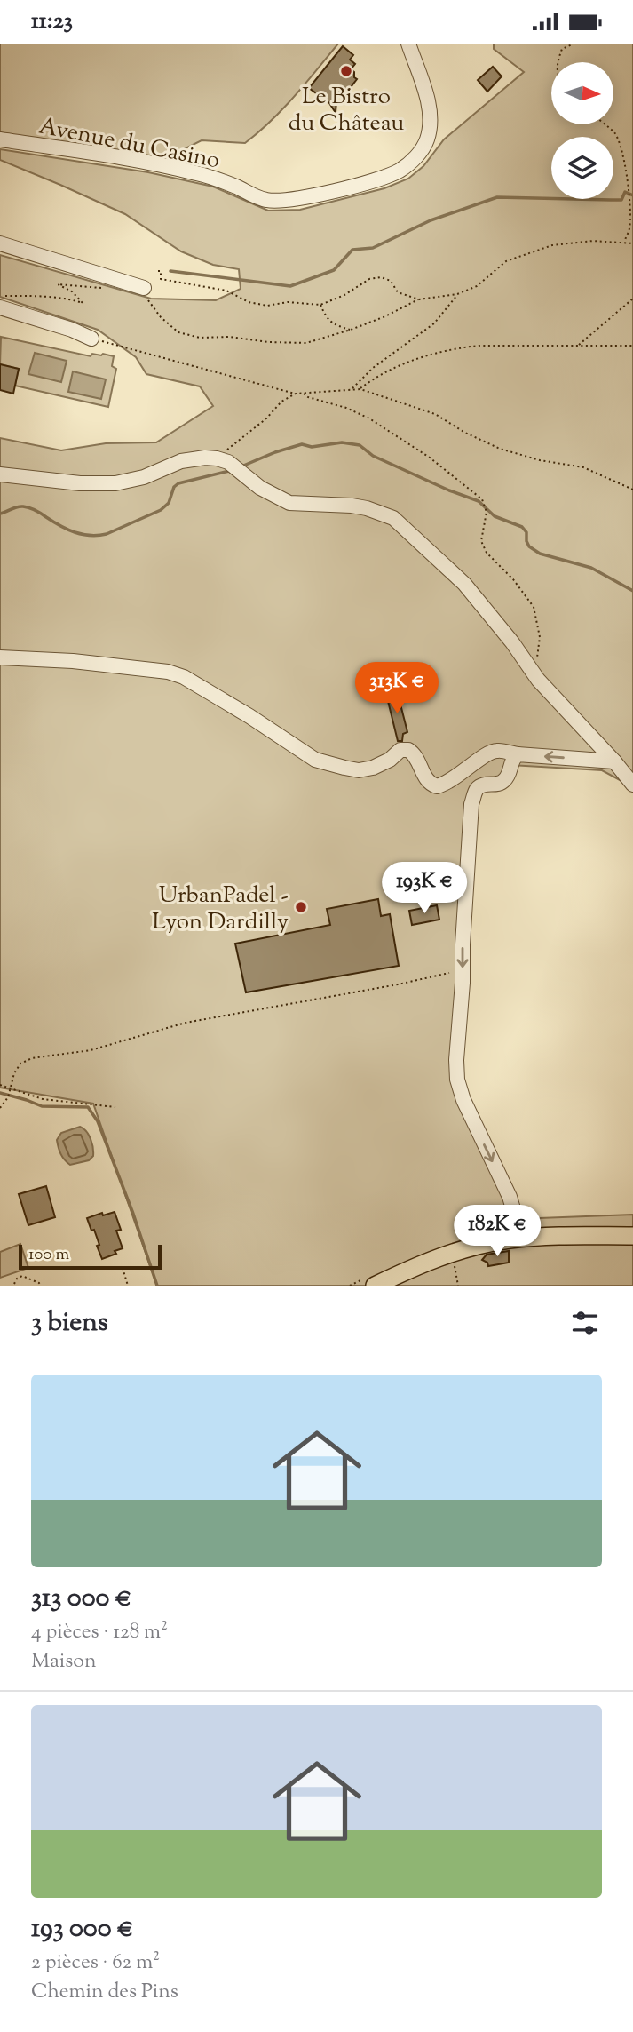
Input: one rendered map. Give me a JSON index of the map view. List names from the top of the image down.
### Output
{
  "streets": {
    "street": ["Avenue du Casino"]
  },
  "places": ["Le Bistro du Château", "UrbanPadel - Lyon Dardilly"],
  "scale_bar": "100 m",
  "north": "right",
  "page": {
    "status": "11:23",
    "price": ["313K €", "193K €", "182K €"],
    "scale": "100 m",
    "heading": "3 biens",
    "list": [
      {
        "name": "313 000 €",
        "note": "4 pièces · 128 m² · Maison"
      },
      {
        "name": "193 000 €",
        "note": "2 pièces · 62 m² · Chemin des Pins"
      }
    ]
  }
}
